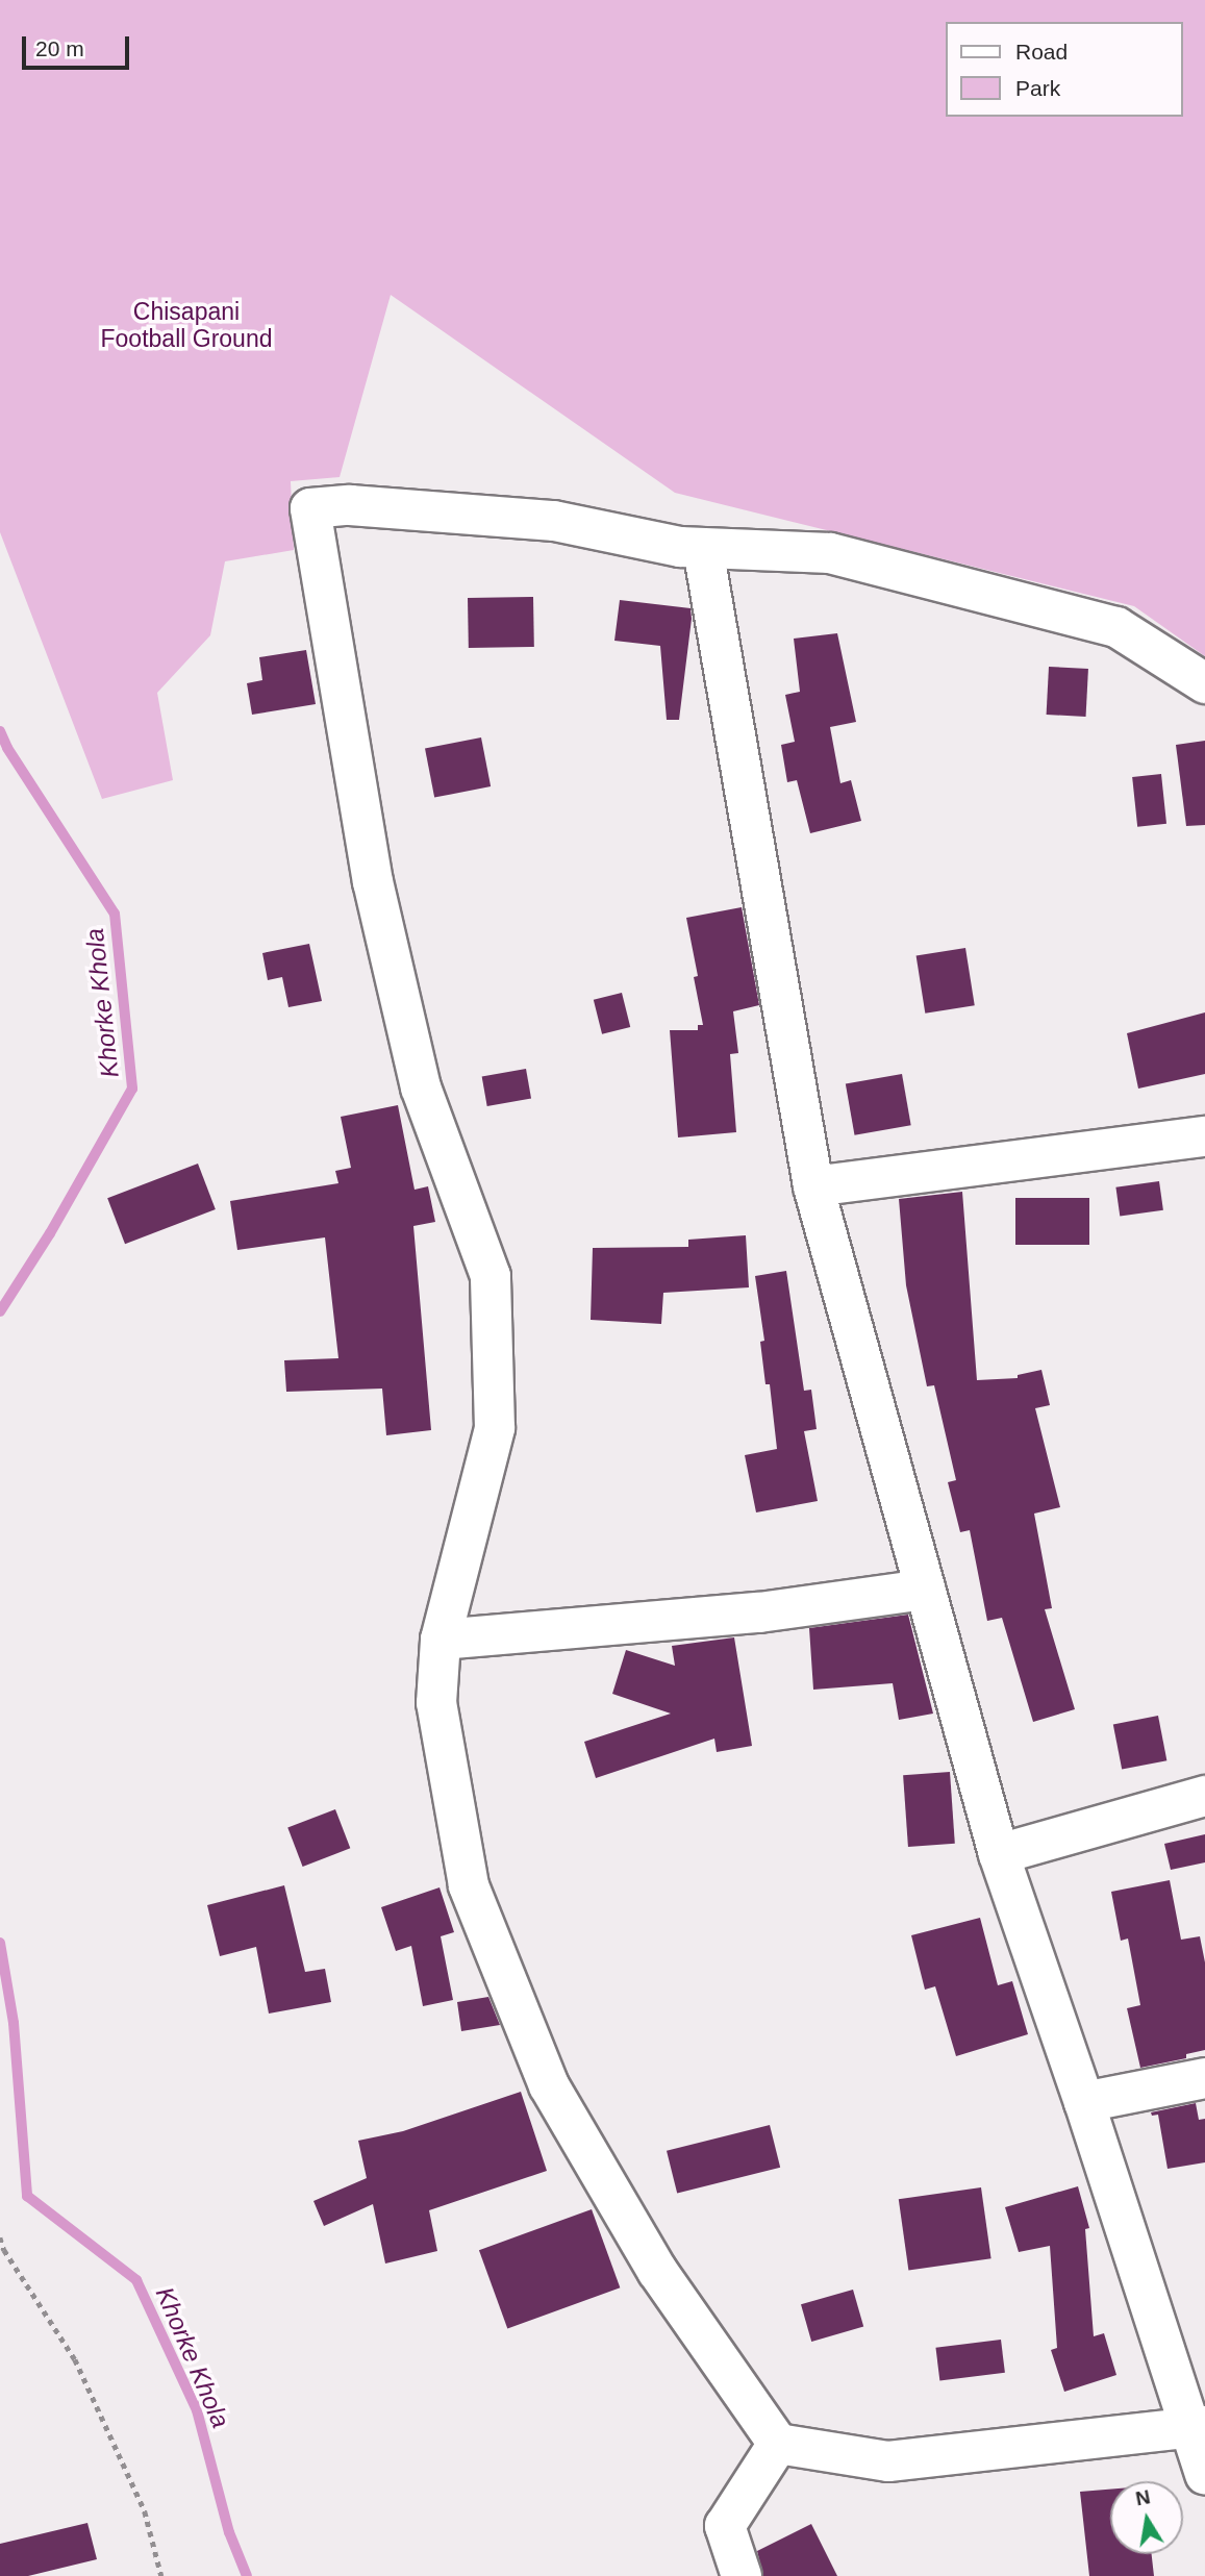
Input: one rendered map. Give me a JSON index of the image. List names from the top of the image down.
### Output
{
  "water": ["Khorke Khola"],
  "parks": ["Chisapani Football Ground"],
  "legend": ["Road", "Park"],
  "scale_bar": "20 m",
  "north": "top"
}
